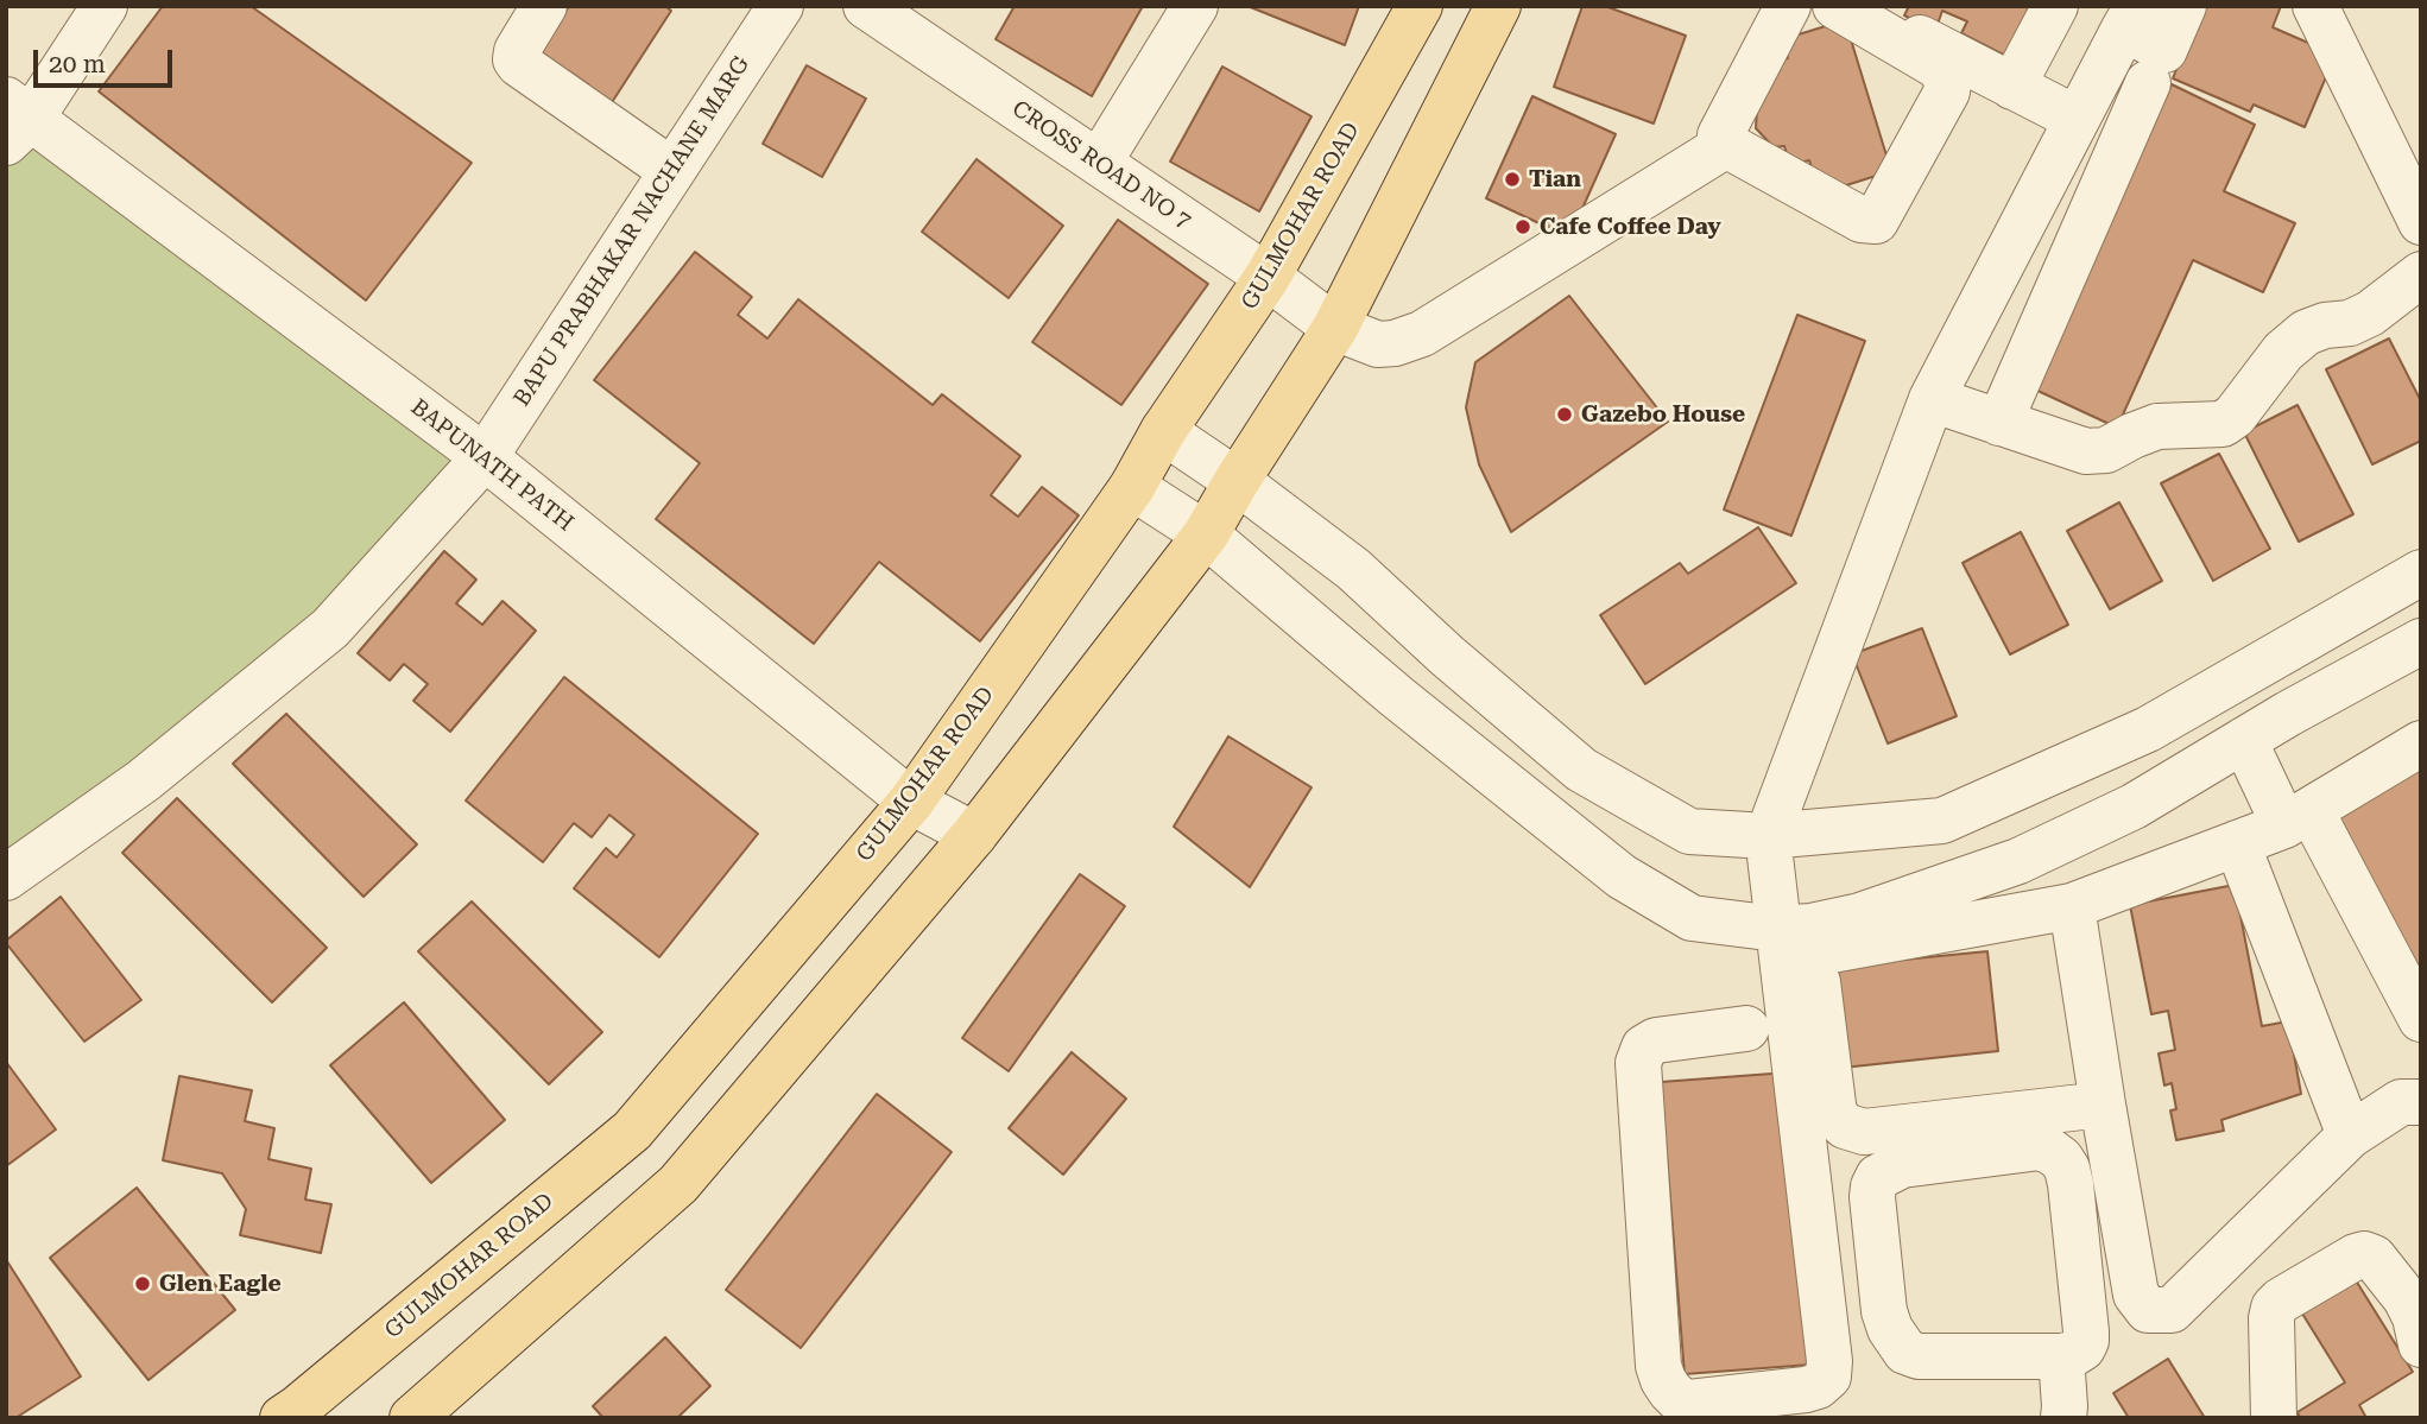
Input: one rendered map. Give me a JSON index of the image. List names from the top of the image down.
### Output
{
  "streets": {
    "main road": ["GULMOHAR ROAD"],
    "street": ["CROSS ROAD NO 7", "BAPU PRABHAKAR NACHANE MARG", "BAPUNATH PATH"]
  },
  "crossings": [
    ["CROSS ROAD NO 7", "GULMOHAR ROAD"],
    ["GULMOHAR ROAD", "BAPUNATH PATH"],
    ["BAPU PRABHAKAR NACHANE MARG", "BAPUNATH PATH"]
  ],
  "places": [
    "Tian",
    "Cafe Coffee Day",
    "Gazebo House",
    "Glen Eagle"
  ],
  "scale_bar": "20 m"
}
